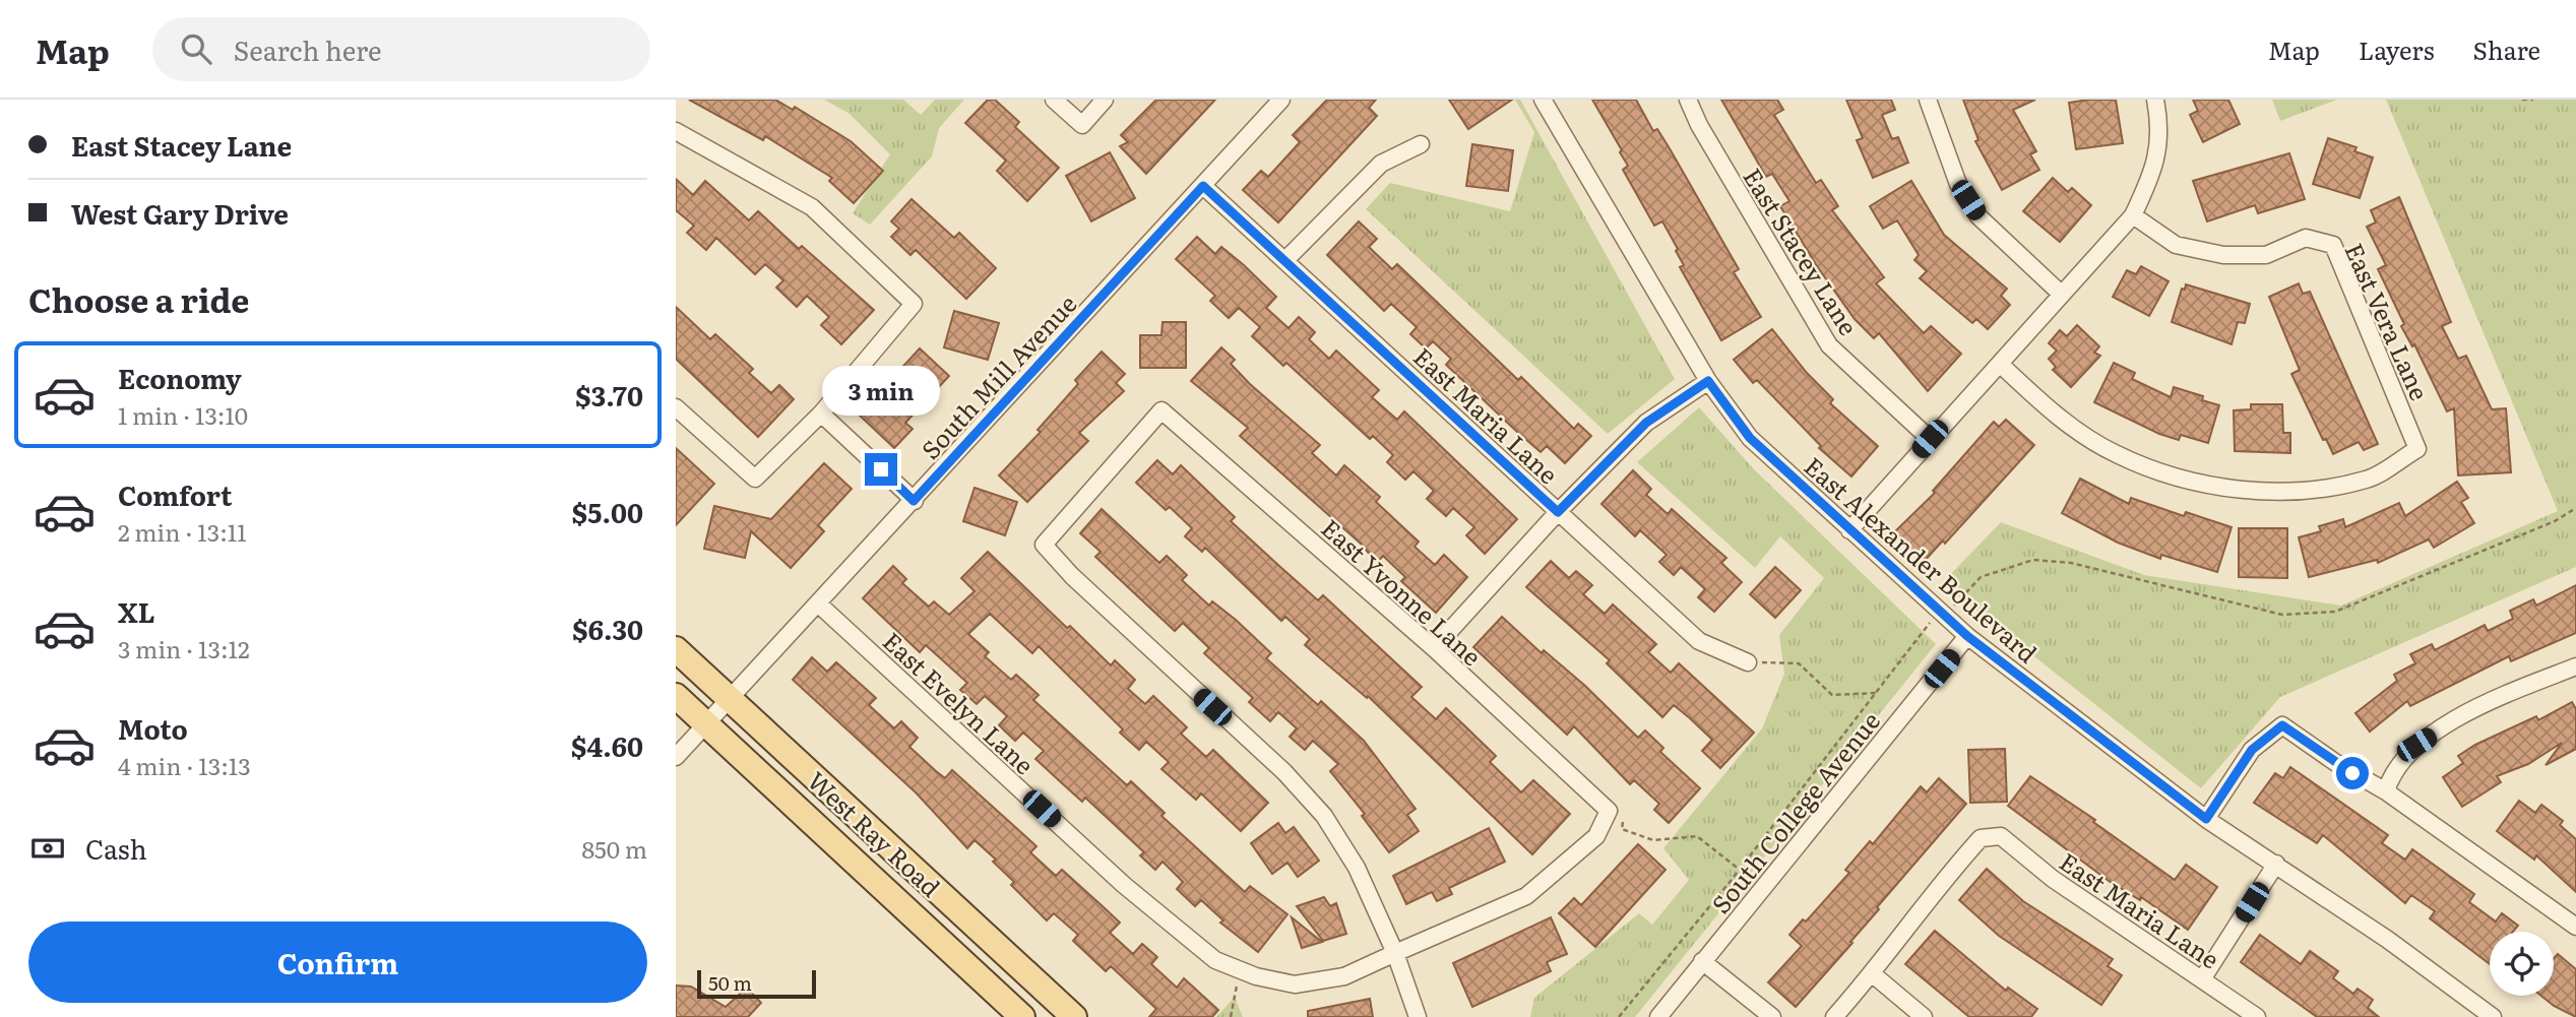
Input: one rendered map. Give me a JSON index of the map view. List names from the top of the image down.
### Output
{
  "streets": {
    "main road": ["West Ray Road"],
    "street": [
      "East Stacey Lane",
      "East Vera Lane",
      "South Mill Avenue",
      "East Maria Lane",
      "East Alexander Boulevard",
      "East Yvonne Lane",
      "East Evelyn Lane",
      "South College Avenue"
    ]
  },
  "crossings": [
    ["South Mill Avenue", "East Maria Lane"],
    ["South Mill Avenue", "East Evelyn Lane"],
    ["South Mill Avenue", "West Ray Road"],
    ["East Alexander Boulevard", "South College Avenue"],
    ["East Yvonne Lane", "East Evelyn Lane"]
  ],
  "scale_bar": "50 m",
  "page": {
    "header": "Map",
    "search": "Search here",
    "nav": ["Map", "Layers", "Share"],
    "banner": ["East Stacey Lane", "West Gary Drive"],
    "heading": "Choose a ride",
    "list": [
      {
        "name": "Economy",
        "note": "1 min · 13:10",
        "value": "$3.70"
      },
      {
        "name": "Comfort",
        "note": "2 min · 13:11",
        "value": "$5.00"
      },
      {
        "name": "XL",
        "note": "3 min · 13:12",
        "value": "$6.30"
      },
      {
        "name": "Moto",
        "note": "4 min · 13:13",
        "value": "$4.60"
      }
    ],
    "bubble": "3 min",
    "pay": ["Cash", "850 m"],
    "buttons": "Confirm",
    "scale": "50 m"
  }
}
